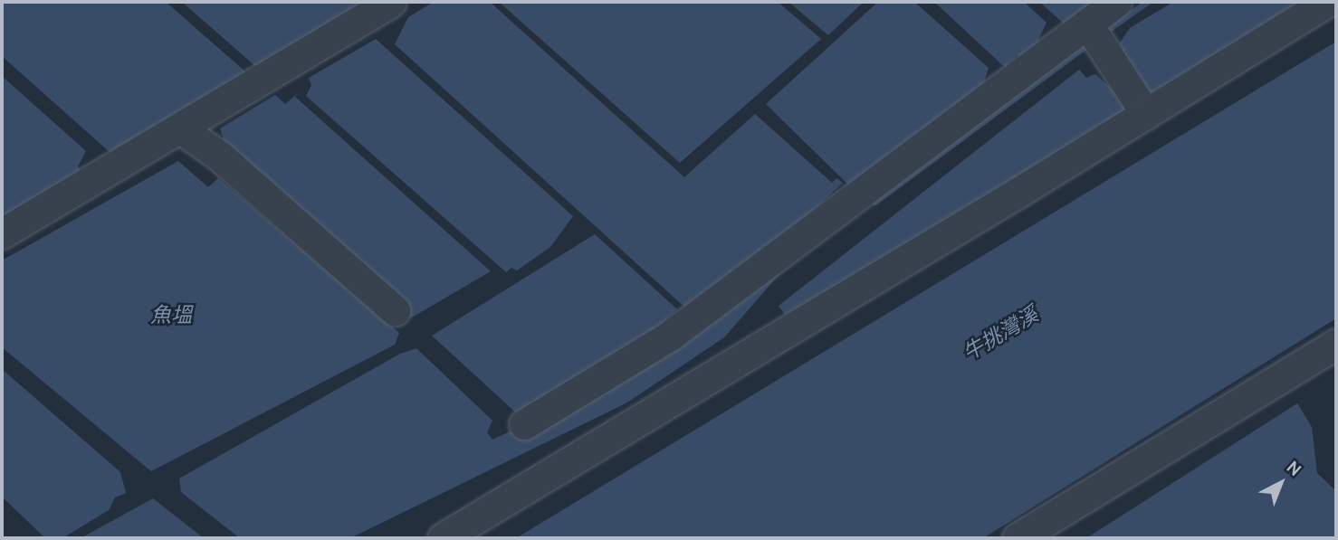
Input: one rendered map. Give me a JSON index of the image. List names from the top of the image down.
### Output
{
  "water": ["魚塭", "牛挑灣溪"],
  "north": "top right"
}
